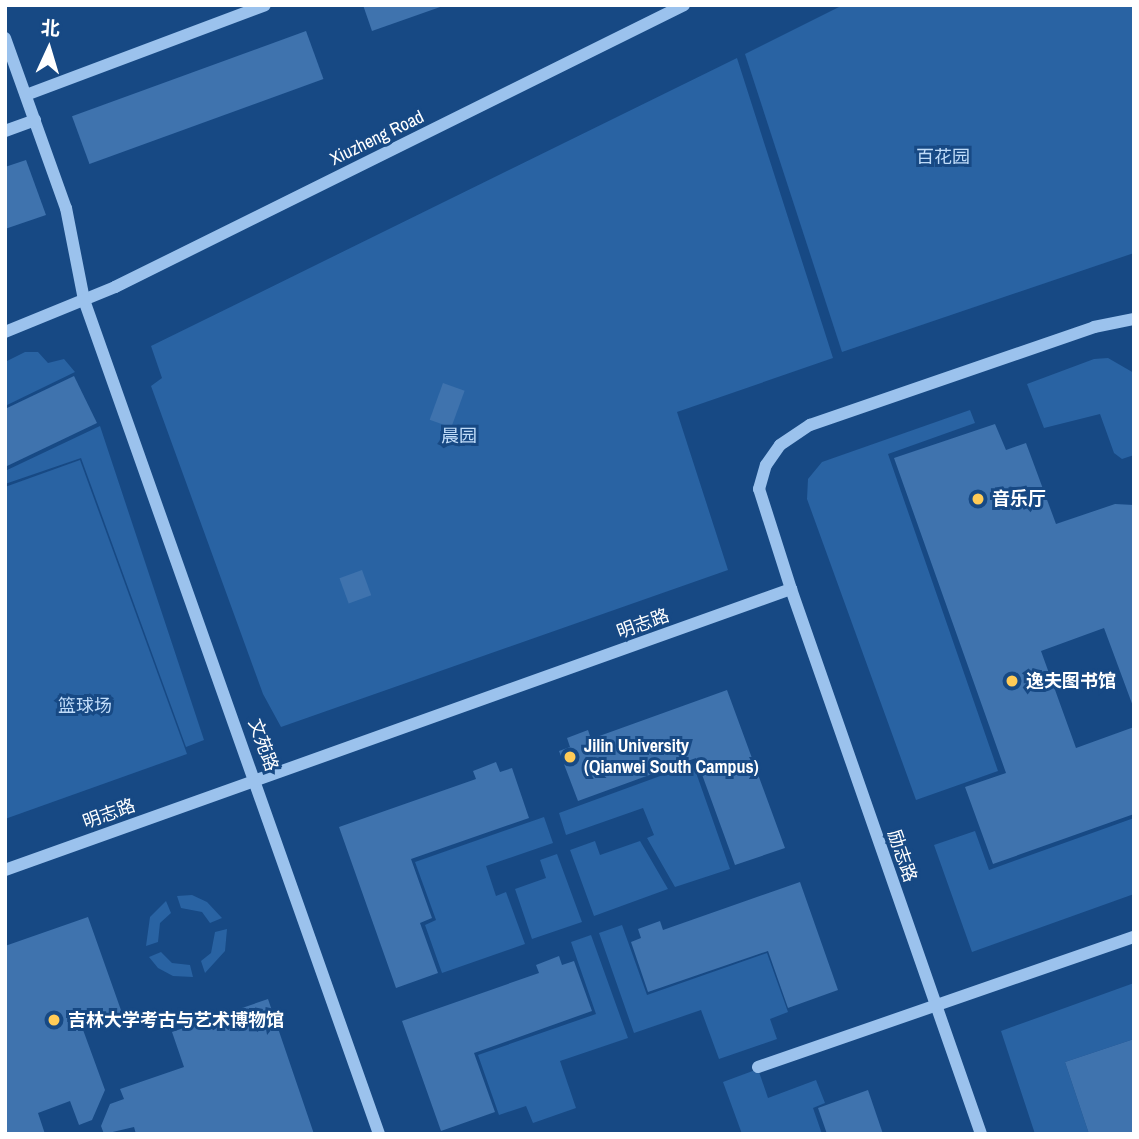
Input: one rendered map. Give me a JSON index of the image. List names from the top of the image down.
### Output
{
  "streets": {
    "street": [
      "Xiuzheng Road",
      "明志路",
      "文苑路",
      "励志路"
    ]
  },
  "crossings": [
    ["Xiuzheng Road", "文苑路"],
    ["明志路", "文苑路"],
    ["明志路", "励志路"]
  ],
  "parks": ["百花园", "晨园", "篮球场"],
  "places": [
    "音乐厅",
    "逸夫图书馆",
    "Jilin University (Qianwei South Campus)",
    "吉林大学考古与艺术博物馆"
  ],
  "north": "top"
}
